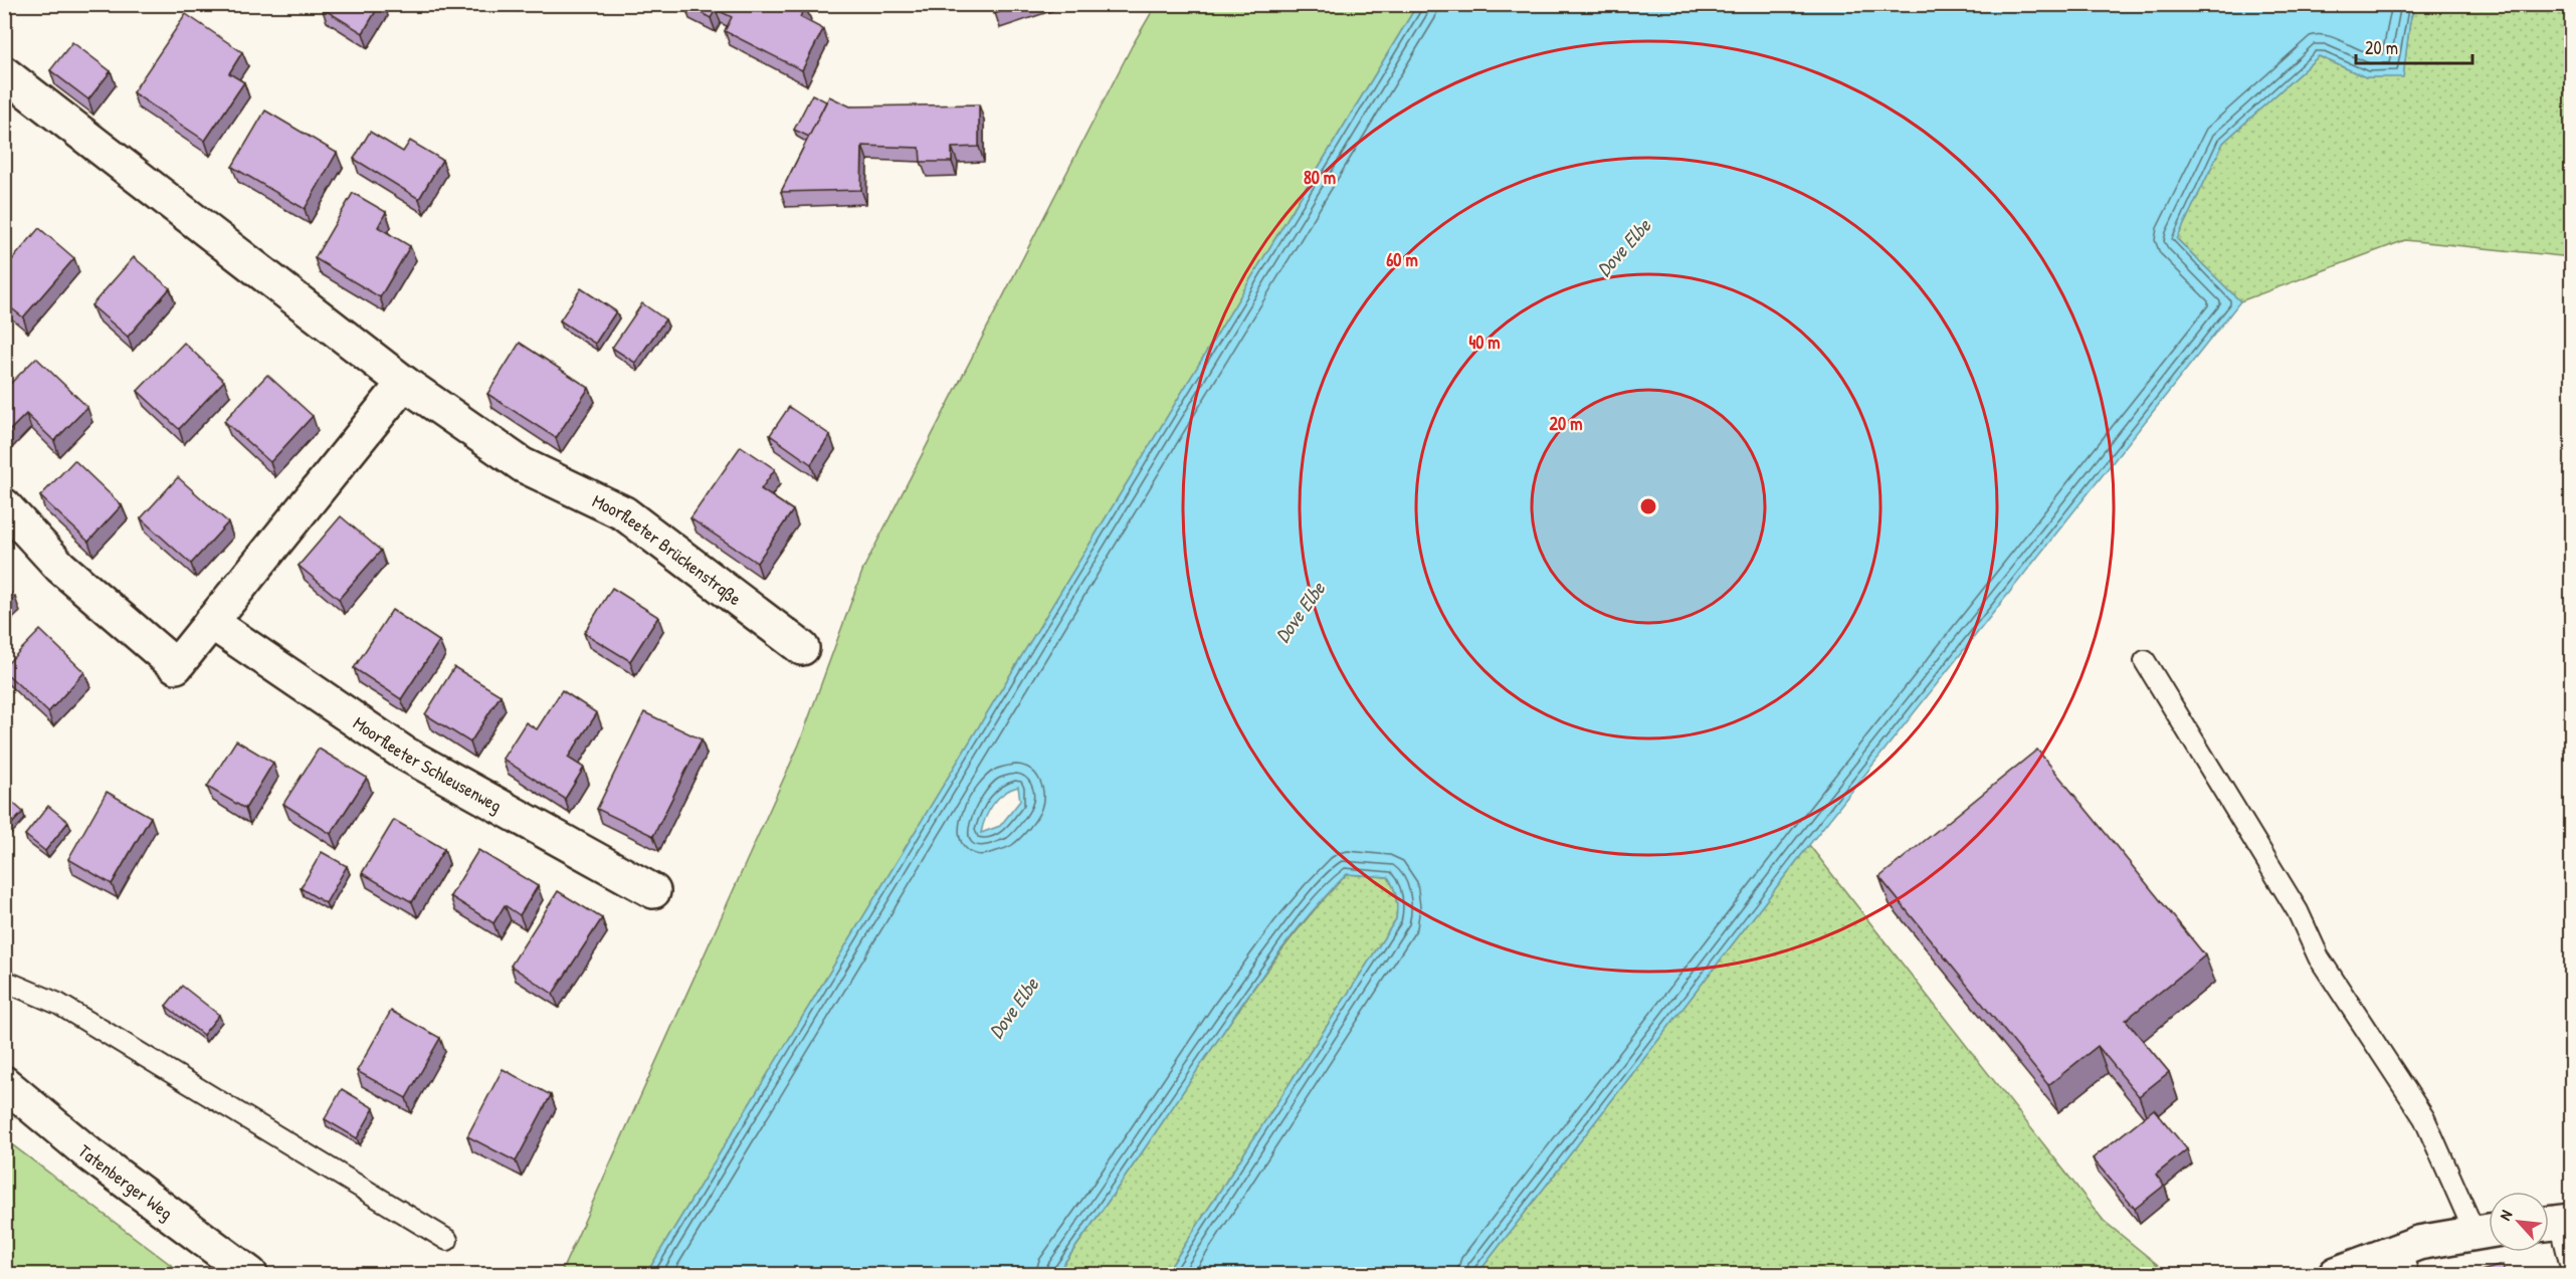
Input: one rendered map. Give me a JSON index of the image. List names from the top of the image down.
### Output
{
  "streets": {
    "street": ["Moorfleeter Brückenstraße", "Moorfleeter Schleusenweg", "Tatenberger Weg"]
  },
  "water": ["Dove Elbe"],
  "scale_bar": "20 m",
  "north": "top left",
  "rings": [
    "80 m",
    "60 m",
    "40 m",
    "20 m"
  ]
}
